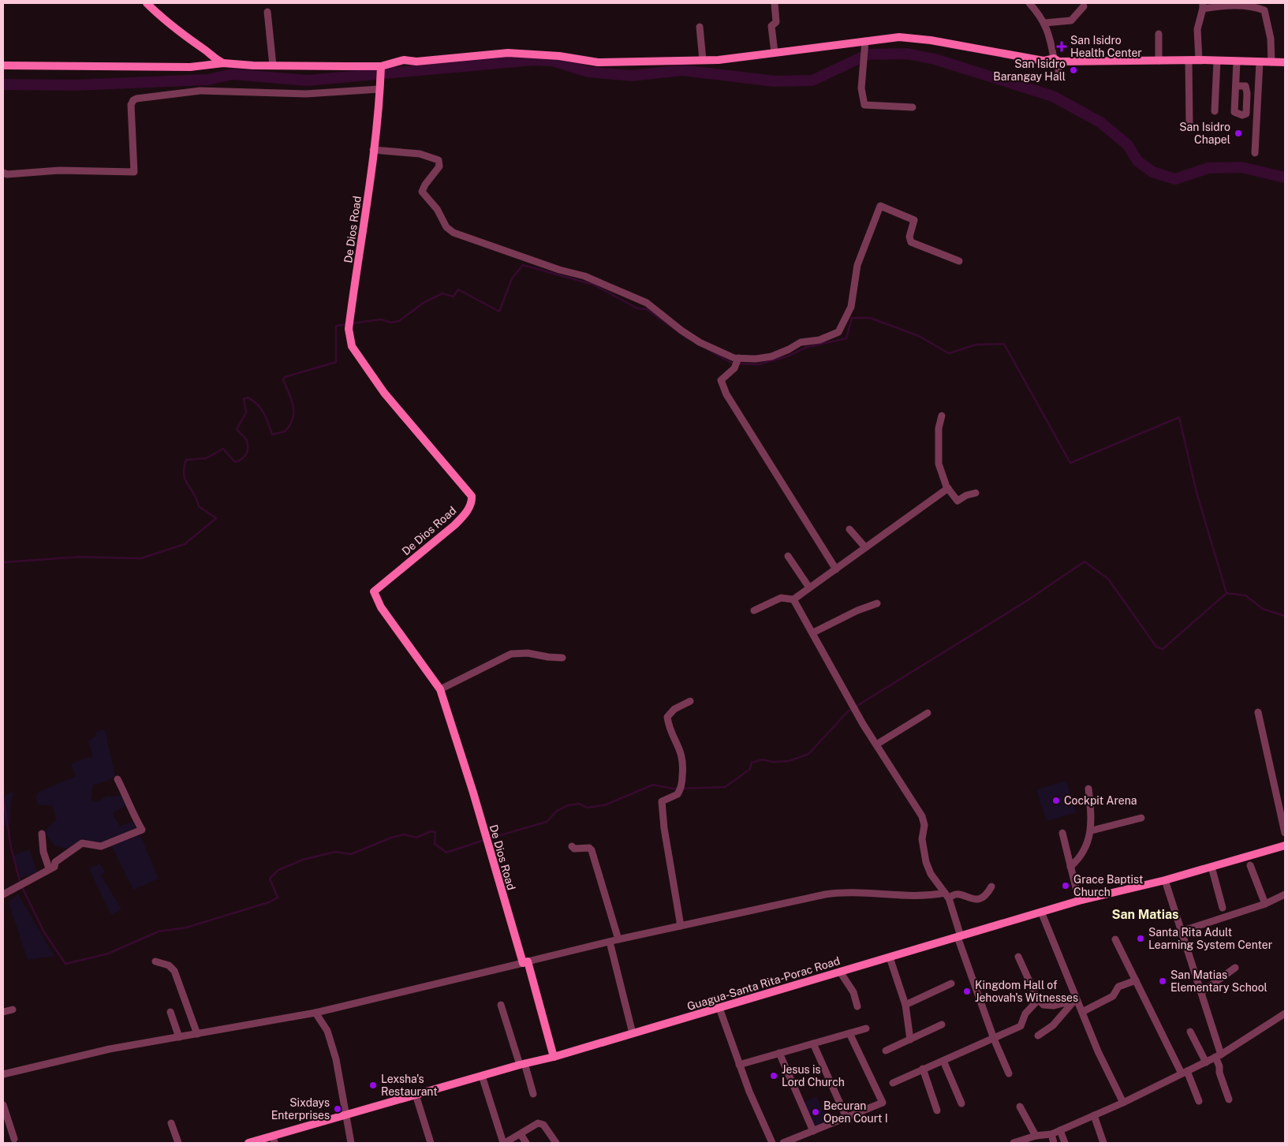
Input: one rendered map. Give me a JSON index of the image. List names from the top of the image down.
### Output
{
  "streets": {
    "street": ["De Dios Road", "Guagua-Santa Rita-Porac Road"]
  },
  "crossings": [
    ["De Dios Road", "Guagua-Santa Rita-Porac Road"]
  ],
  "districts": ["San Matias"],
  "places": {
    "health": ["San Isidro Health Center"],
    "other": [
      "San Isidro Barangay Hall",
      "San Isidro Chapel",
      "Cockpit Arena",
      "Grace Baptist Church",
      "Santa Rita Adult Learning System Center",
      "San Matias Elementary School",
      "Kingdom Hall of Jehovah's Witnesses",
      "Jesus is Lord Church",
      "Lexsha's Restaurant",
      "Sixdays Enterprises",
      "Becuran Open Court I"
    ]
  }
}
